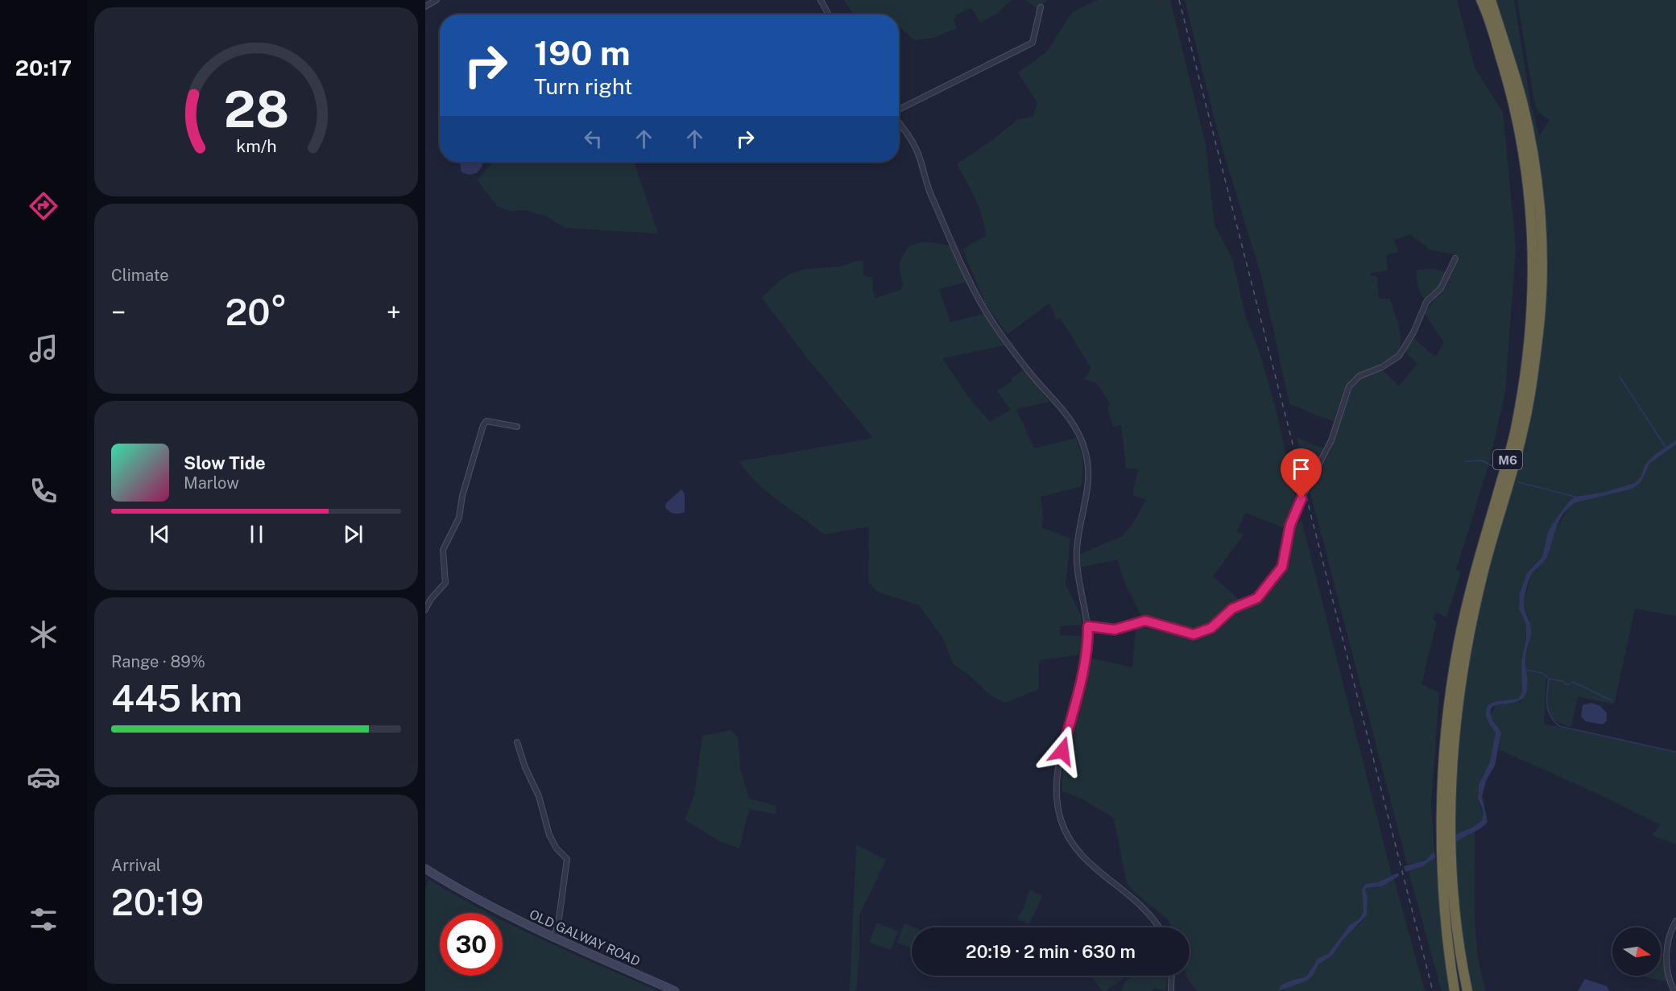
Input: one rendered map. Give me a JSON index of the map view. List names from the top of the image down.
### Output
{
  "streets": {
    "highway": ["M6"],
    "main road": ["OLD GALWAY ROAD"]
  },
  "north": "right",
  "page": {
    "tabs": "20:17",
    "turn": ["190 m", "Turn right"],
    "tile": [
      "Climate",
      ["Range · 89%", "445 km"],
      ["Arrival", "20:19"]
    ],
    "heat": ["−", "20°", "+"],
    "song": ["Slow Tide", "Marlow"],
    "limit": "30",
    "trip": "20:19 · 2 min · 630 m",
    "gauge": ["28", "km/h"]
  }
}
